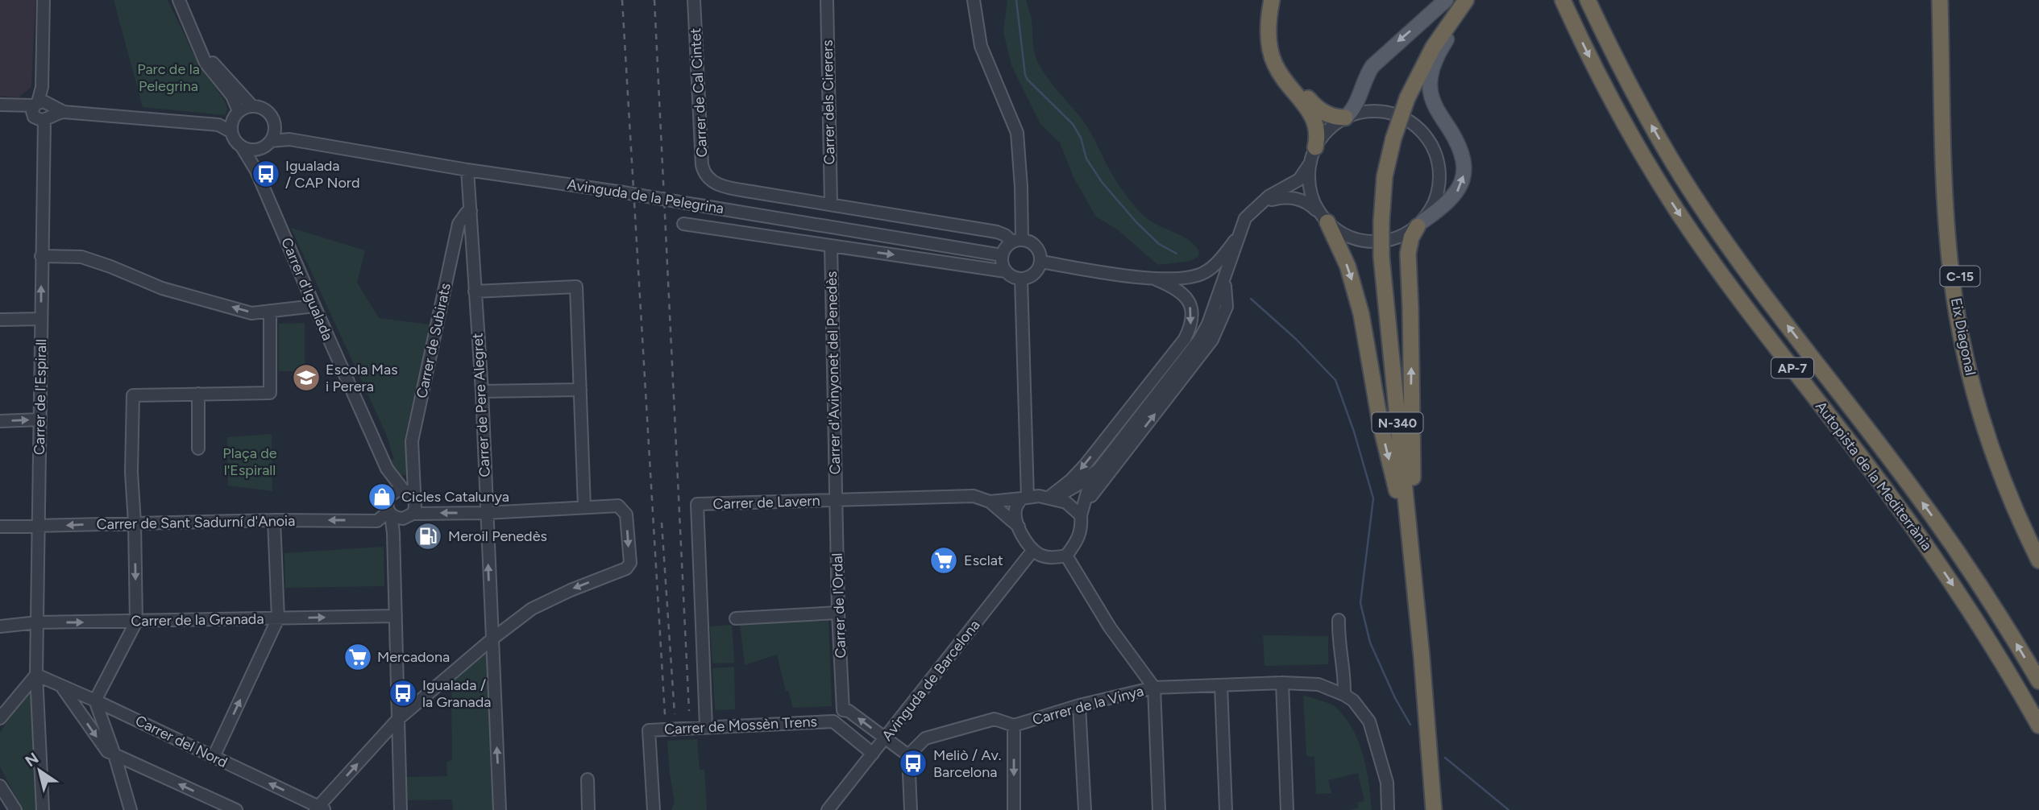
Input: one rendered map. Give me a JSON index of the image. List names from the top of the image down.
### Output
{
  "streets": {
    "highway": [
      "C-15",
      "Eix Diagonal",
      "AP-7",
      "N-340",
      "Autopista de la Mediterrània"
    ],
    "street": [
      "Carrer de Cal Cintet",
      "Carrer dels Cirerers",
      "Avinguda de la Pelegrina",
      "Carrer d'Igualada",
      "Carrer de Subirats",
      "Carrer d'Avinyonet del Penedès",
      "Carrer de l'Espirall",
      "Carrer de Pere Alegret",
      "Carrer de Lavern",
      "Carrer de Sant Sadurní d'Anoia",
      "Carrer de l'Ordal",
      "Carrer de la Granada",
      "Avinguda de Barcelona",
      "Carrer de la Vinya",
      "Carrer de Mossèn Trens",
      "Carrer del Nord"
    ]
  },
  "crossings": [
    ["Carrer de Cal Cintet", "Avinguda de la Pelegrina"],
    ["Carrer dels Cirerers", "Avinguda de la Pelegrina"],
    ["Avinguda de la Pelegrina", "Carrer d'Igualada"],
    ["Avinguda de la Pelegrina", "Carrer d'Avinyonet del Penedès"],
    ["Avinguda de la Pelegrina", "Carrer de Pere Alegret"],
    ["Carrer d'Igualada", "Carrer de Subirats"],
    ["Carrer de Subirats", "Carrer de Pere Alegret"],
    ["Carrer d'Avinyonet del Penedès", "Carrer de Lavern"],
    ["Carrer d'Avinyonet del Penedès", "Carrer de l'Ordal"],
    ["Carrer de l'Espirall", "Carrer de Sant Sadurní d'Anoia"],
    ["Carrer de l'Espirall", "Carrer de la Granada"],
    ["Carrer de l'Espirall", "Carrer del Nord"],
    ["Carrer de Pere Alegret", "Carrer de Sant Sadurní d'Anoia"],
    ["Carrer de Lavern", "Carrer de l'Ordal"],
    ["Carrer de Lavern", "Avinguda de Barcelona"],
    ["Carrer de Lavern", "Carrer de Mossèn Trens"],
    ["Carrer de l'Ordal", "Carrer de Mossèn Trens"],
    ["Avinguda de Barcelona", "Carrer de Mossèn Trens"]
  ],
  "one_way": ["Carrer de la Granada"],
  "parks": ["Parc de la Pelegrina", "Plaça de l'Espirall"],
  "places": {
    "bus stop": ["Igualada / CAP Nord", "Igualada / la Granada", "Meliò / Av. Barcelona"],
    "school or university": ["Escola Mas i Perera"],
    "shop": ["Cicles Catalunya"],
    "fuel station": ["Meroil Penedès"],
    "supermarket": ["Esclat", "Mercadona"]
  },
  "north": "top left"
}
